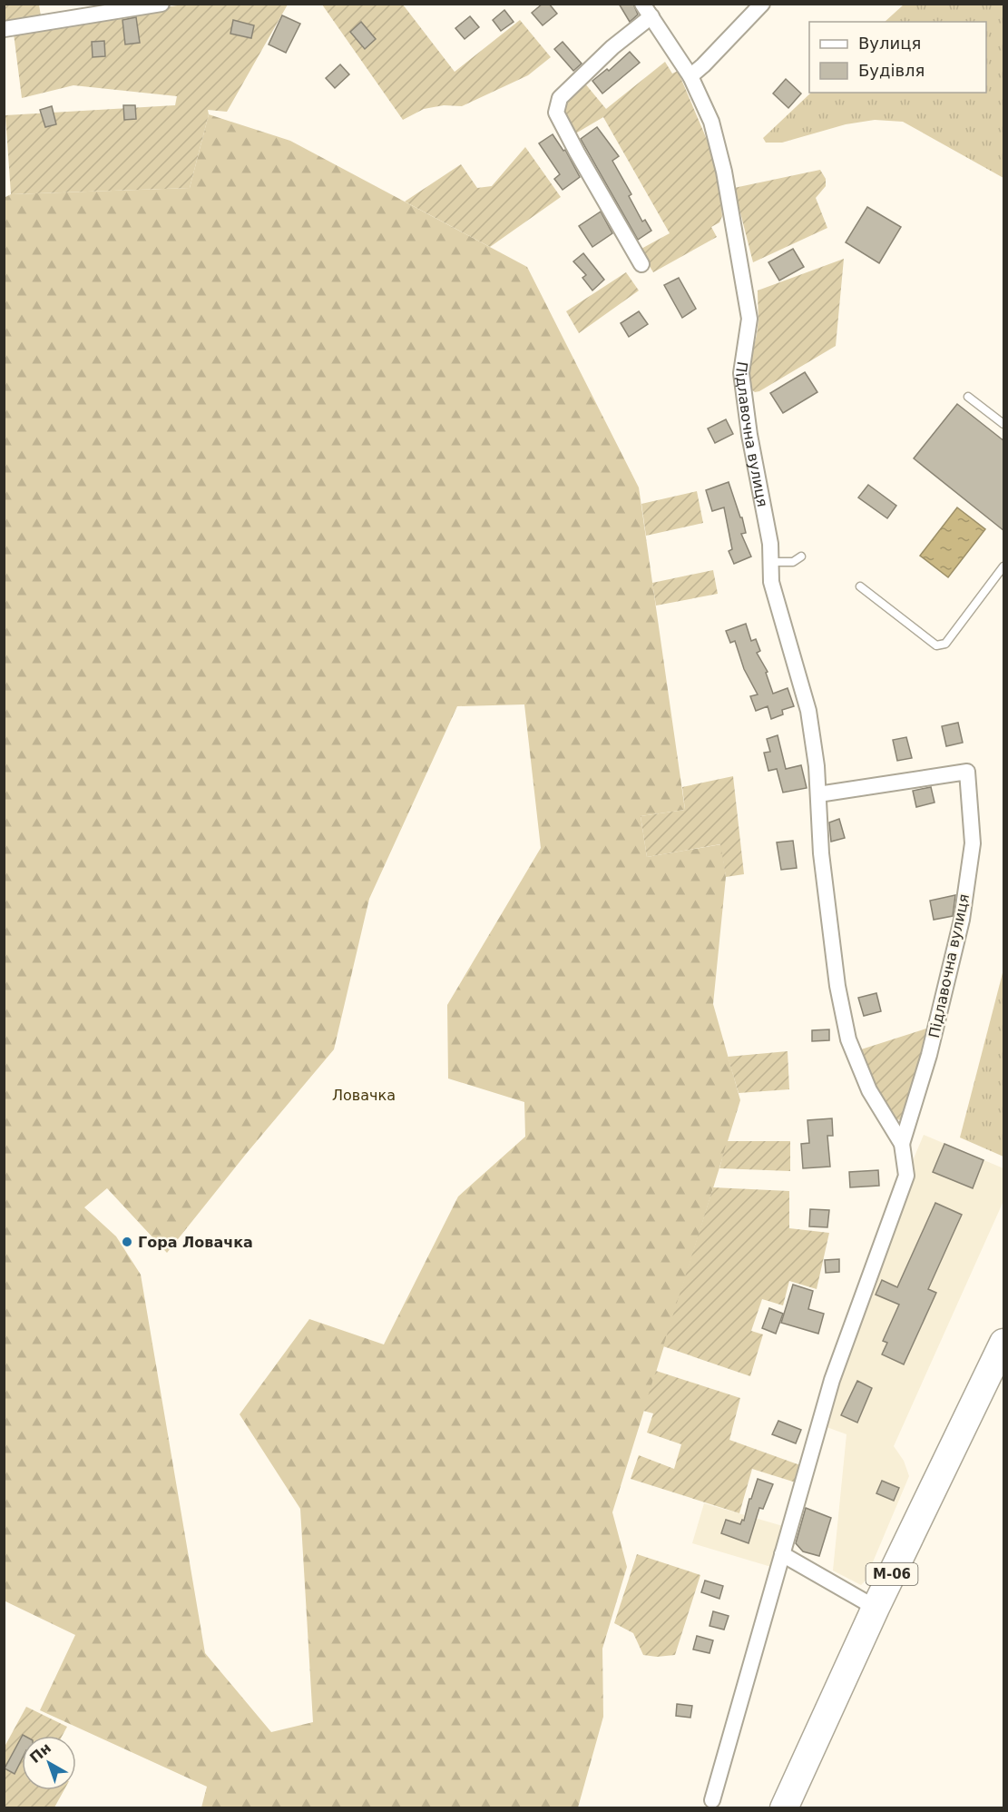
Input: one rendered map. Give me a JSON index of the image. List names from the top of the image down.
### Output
{
  "streets": {
    "highway": ["М-06"],
    "street": ["Підлавочна вулиця"]
  },
  "parks": ["Ловачка"],
  "places": ["Гора Ловачка"],
  "legend": ["Вулиця", "Будівля"],
  "north": "top left"
}
